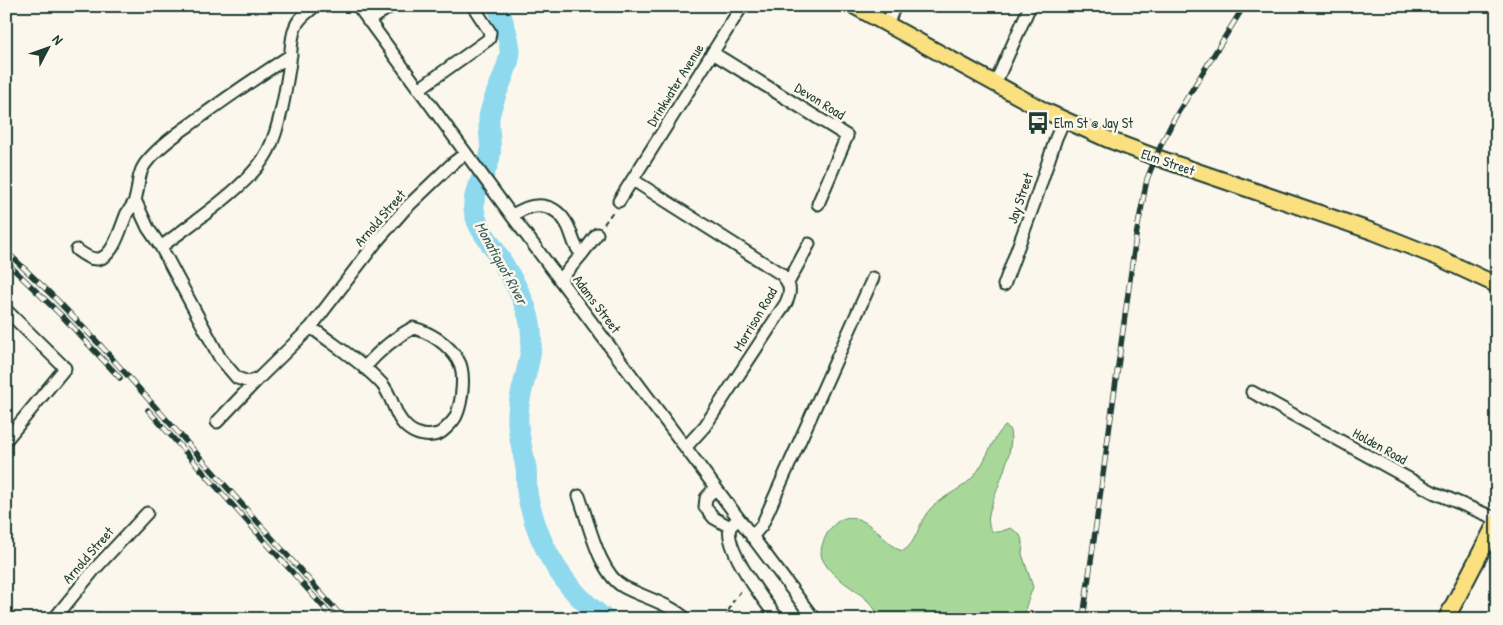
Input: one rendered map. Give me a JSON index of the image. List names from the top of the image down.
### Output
{
  "streets": {
    "main road": ["Elm Street"],
    "street": [
      "Drinkwater Avenue",
      "Devon Road",
      "Jay Street",
      "Arnold Street",
      "Adams Street",
      "Morrison Road",
      "Holden Road"
    ]
  },
  "crossings": [
    ["Drinkwater Avenue", "Devon Road"],
    ["Drinkwater Avenue", "Morrison Road"],
    ["Elm Street", "Jay Street"],
    ["Arnold Street", "Adams Street"],
    ["Adams Street", "Morrison Road"]
  ],
  "water": ["Monatiquot River"],
  "places": {
    "bus stop": ["Elm St @ Jay St"]
  },
  "north": "top right"
}
